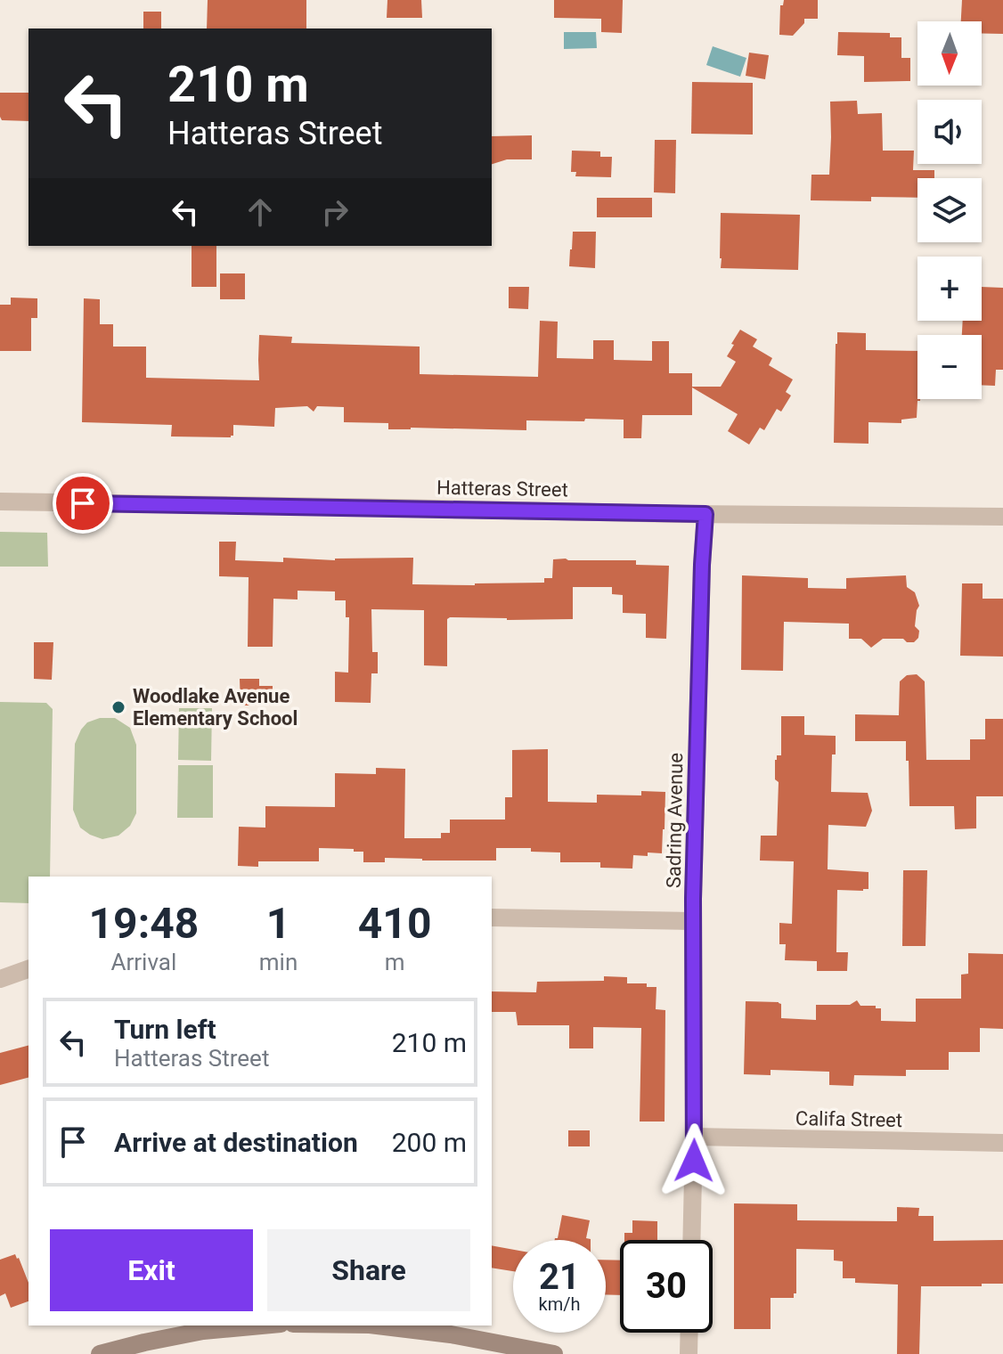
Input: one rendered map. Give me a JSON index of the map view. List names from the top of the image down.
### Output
{
  "streets": {
    "street": ["Hatteras Street", "Sadring Avenue", "Califa Street"]
  },
  "crossings": [
    ["Hatteras Street", "Sadring Avenue"],
    ["Sadring Avenue", "Califa Street"]
  ],
  "places": ["Woodlake Avenue Elementary School"],
  "north": "bottom",
  "page": {
    "map_buttons": ["+", "−"],
    "turn": ["210 m", "Hatteras Street"],
    "eta": [
      "19:48",
      "Arrival",
      "1",
      "min",
      "410",
      "m"
    ],
    "list": [
      {
        "name": "Turn left",
        "note": "Hatteras Street",
        "value": "210 m"
      },
      {
        "name": "Arrive at destination",
        "value": "200 m"
      }
    ],
    "buttons": ["Exit", "Share"],
    "speed": "21 km/h",
    "limit": "30"
  }
}
